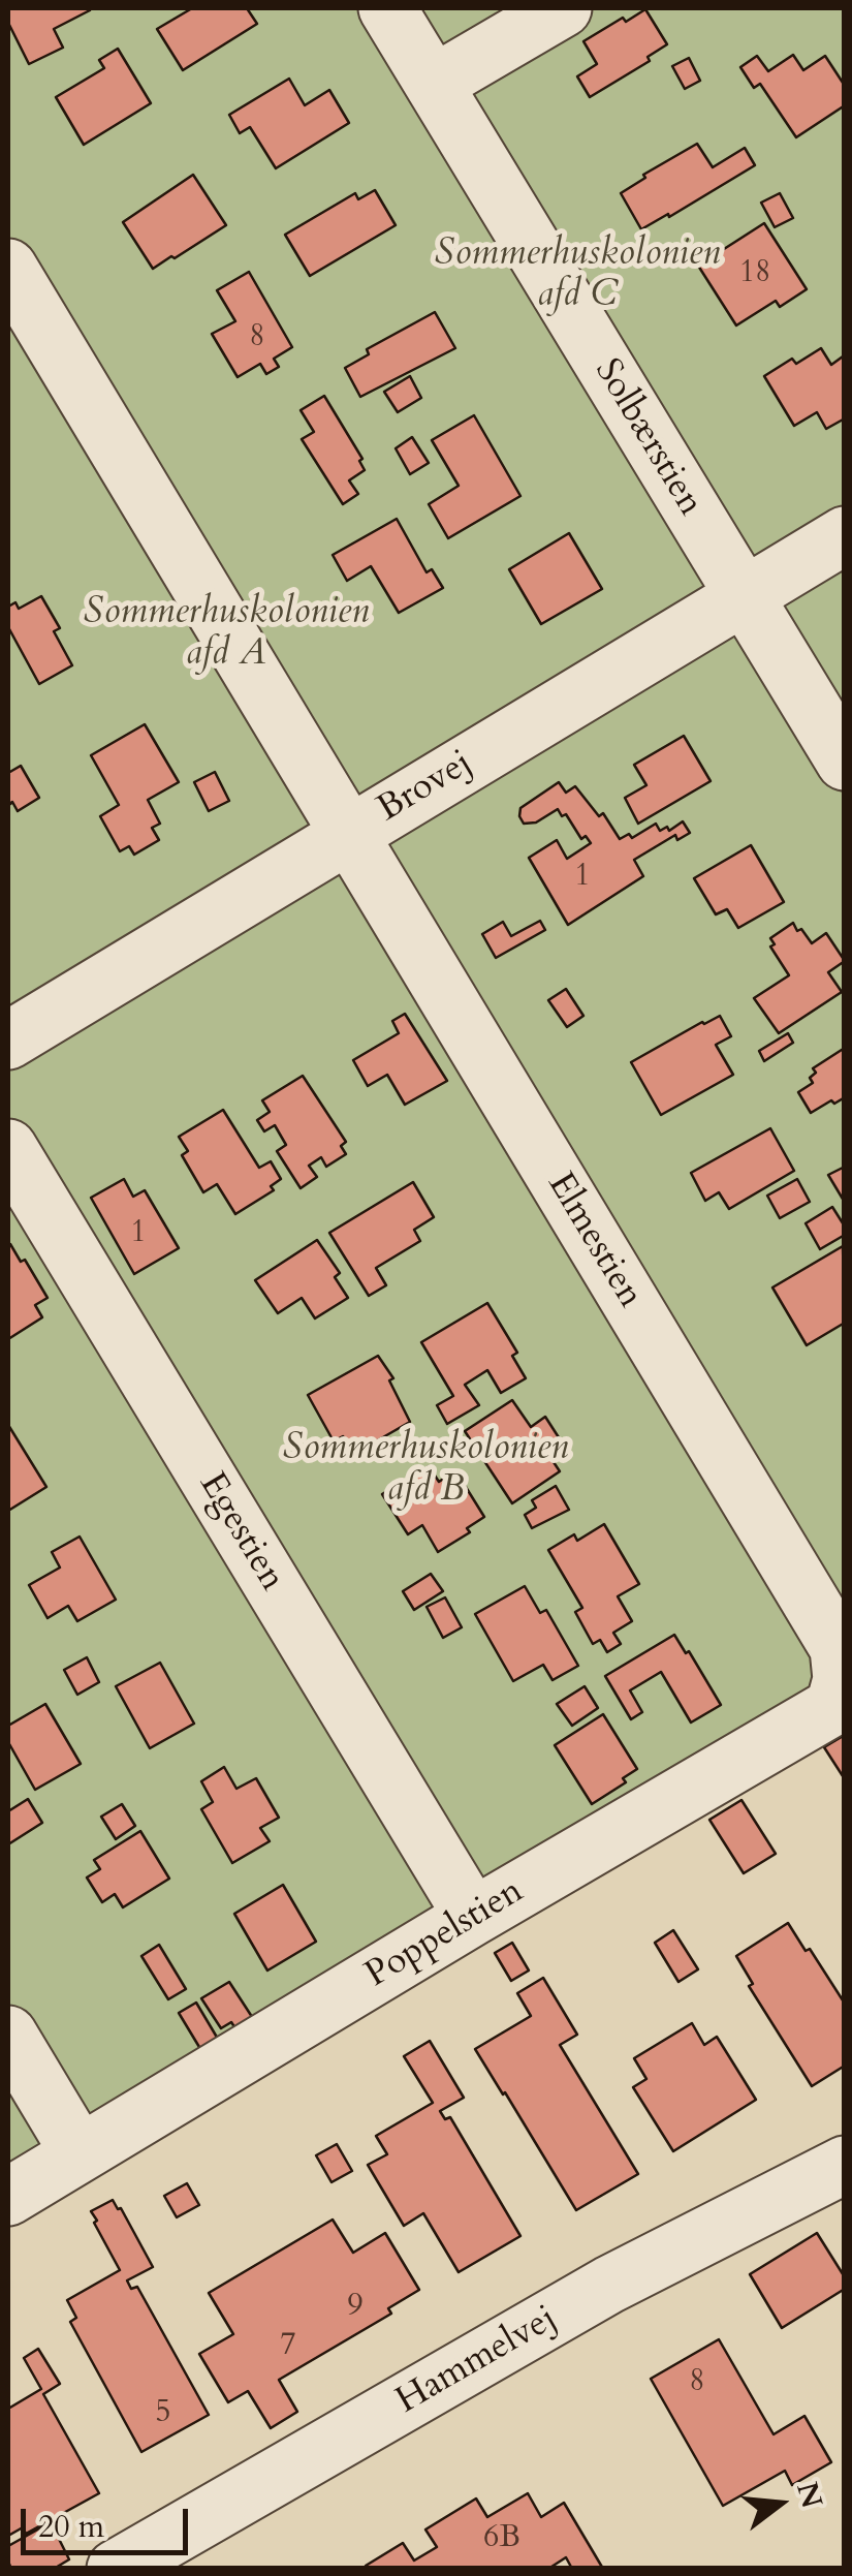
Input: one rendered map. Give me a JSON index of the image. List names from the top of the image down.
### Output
{
  "streets": {
    "street": [
      "Solbærstien",
      "Brovej",
      "Elmestien",
      "Egestien",
      "Poppelstien",
      "Hammelvej"
    ]
  },
  "crossings": [
    ["Solbærstien", "Brovej"],
    ["Brovej", "Elmestien"],
    ["Elmestien", "Poppelstien"],
    ["Egestien", "Poppelstien"]
  ],
  "parks": ["Sommerhuskolonien afd C", "Sommerhuskolonien afd A", "Sommerhuskolonien afd B"],
  "house_numbers": [
    "18",
    "8",
    "1",
    "1",
    "9",
    "7",
    "8",
    "5",
    "6B"
  ],
  "scale_bar": "20 m",
  "north": "right"
}
